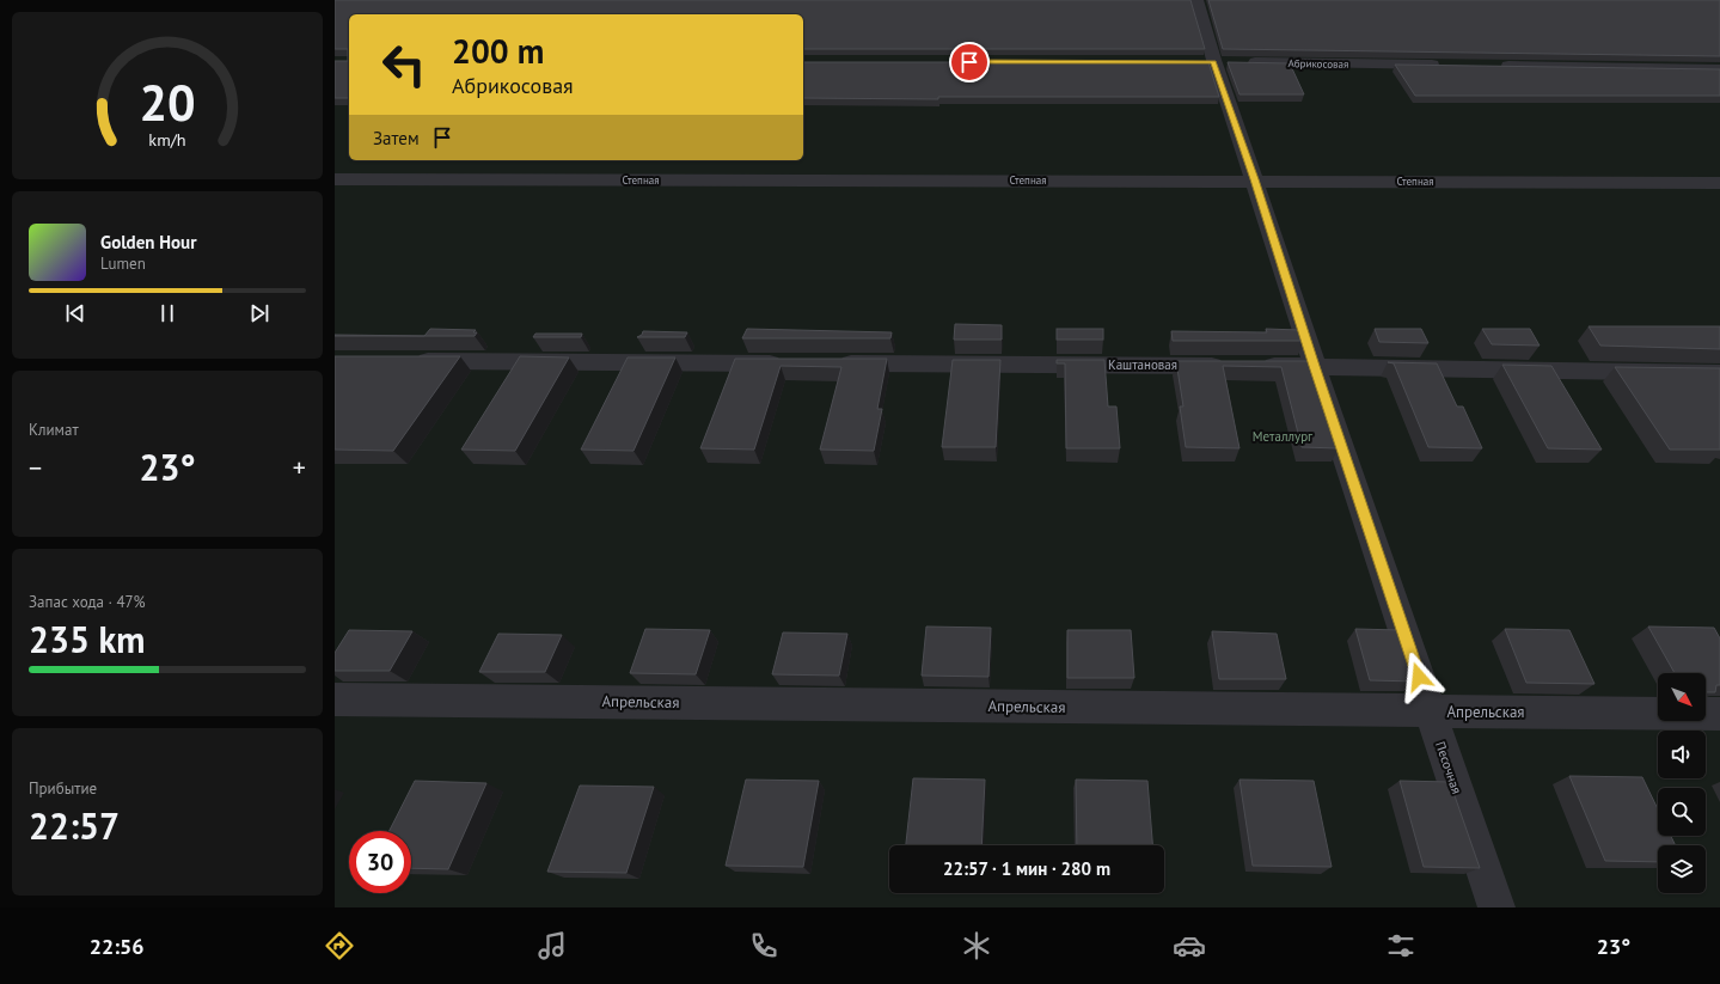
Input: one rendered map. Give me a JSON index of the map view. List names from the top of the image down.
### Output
{
  "streets": {
    "street": [
      "Абрикосовая",
      "Степная",
      "Каштановая",
      "Апрельская",
      "Песочная"
    ]
  },
  "crossings": [
    ["Абрикосовая", "Песочная"],
    ["Степная", "Песочная"],
    ["Каштановая", "Песочная"],
    ["Апрельская", "Песочная"]
  ],
  "parks": ["Металлург"],
  "north": "bottom right",
  "page": {
    "turn": ["200 m", "Абрикосовая"],
    "then": "Затем",
    "song": ["Golden Hour", "Lumen"],
    "tile": [
      "Климат",
      ["Запас хода · 47%", "235 km"],
      ["Прибытие", "22:57"]
    ],
    "heat": ["−", "23°", "+"],
    "limit": "30",
    "trip": "22:57 · 1 мин · 280 m",
    "tabs": ["22:56", "23°"],
    "gauge": ["20", "km/h"]
  }
}
